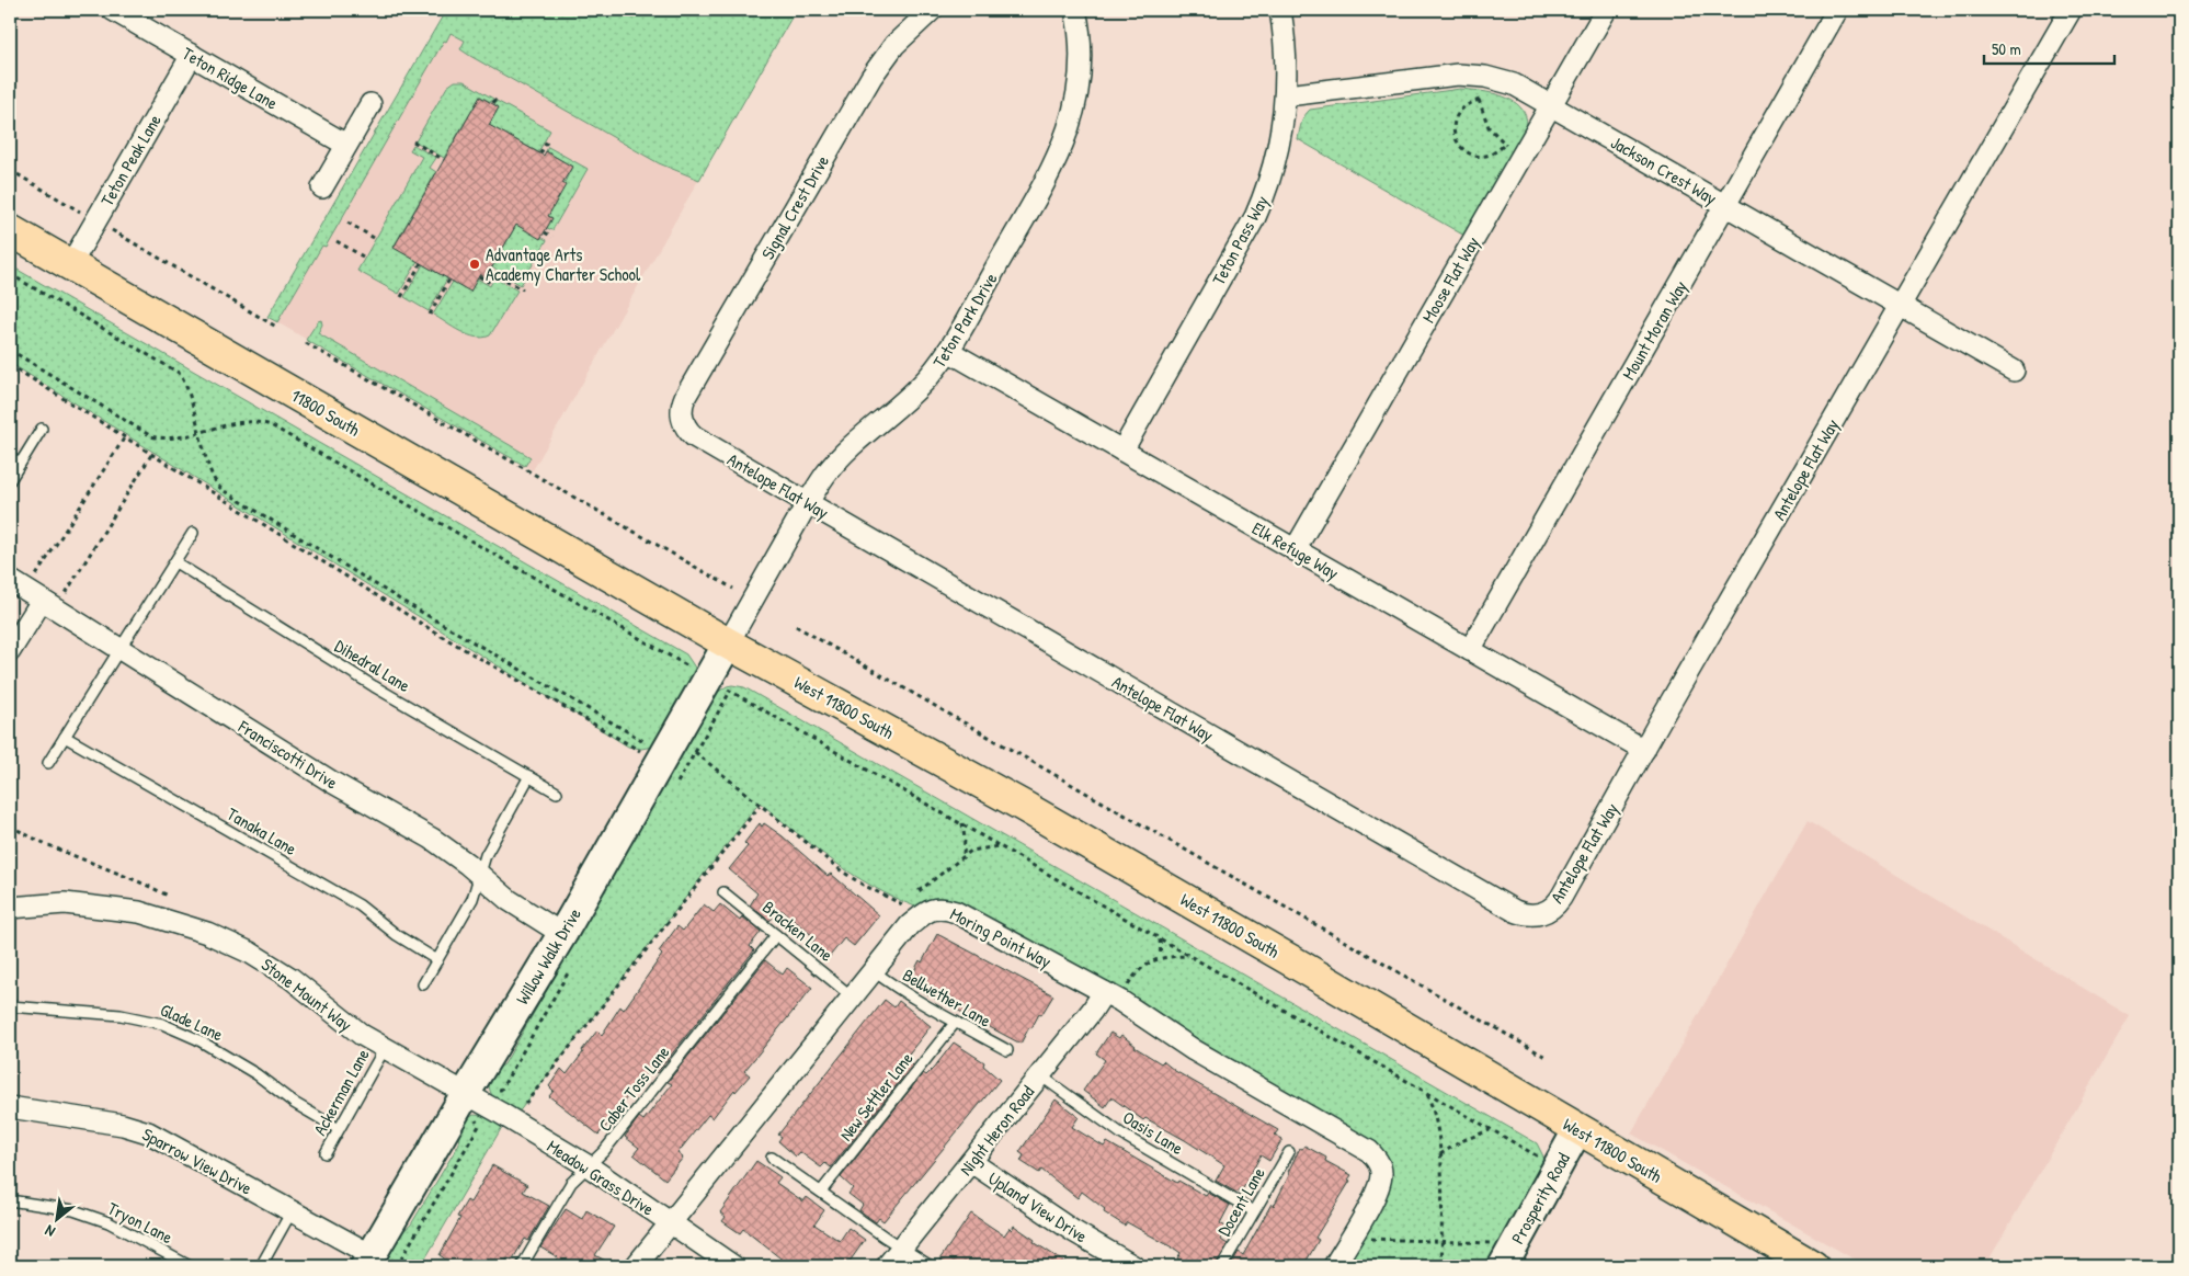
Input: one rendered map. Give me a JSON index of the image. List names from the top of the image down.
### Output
{
  "streets": {
    "main road": ["11800 South", "West 11800 South"],
    "street": [
      "Teton Ridge Lane",
      "Teton Peak Lane",
      "Jackson Crest Way",
      "Signal Crest Drive",
      "Teton Pass Way",
      "Moose Flat Way",
      "Teton Park Drive",
      "Mount Moran Way",
      "Antelope Flat Way",
      "Elk Refuge Way",
      "Franciscotti Drive",
      "Moring Point Way",
      "Willow Walk Drive",
      "Stone Mount Way",
      "Night Heron Road",
      "Sparrow View Drive",
      "Meadow Grass Drive",
      "Prosperity Road",
      "Upland View Drive"
    ],
    "lane": [
      "Dihedral Lane",
      "Tanaka Lane",
      "Bracken Lane",
      "Bellwether Lane",
      "Glade Lane",
      "Caber Toss Lane",
      "Ackerman Lane",
      "New Settler Lane",
      "Oasis Lane",
      "Docent Lane",
      "Tryon Lane"
    ]
  },
  "crossings": [
    ["Teton Ridge Lane", "Teton Peak Lane"],
    ["Teton Peak Lane", "11800 South"],
    ["Jackson Crest Way", "Teton Pass Way"],
    ["Jackson Crest Way", "Moose Flat Way"],
    ["Jackson Crest Way", "Mount Moran Way"],
    ["Jackson Crest Way", "Antelope Flat Way"],
    ["Signal Crest Drive", "Antelope Flat Way"],
    ["Teton Pass Way", "Elk Refuge Way"],
    ["Moose Flat Way", "Elk Refuge Way"],
    ["Teton Park Drive", "Antelope Flat Way"],
    ["Teton Park Drive", "Elk Refuge Way"],
    ["Teton Park Drive", "West 11800 South"],
    ["Teton Park Drive", "Willow Walk Drive"],
    ["Mount Moran Way", "Elk Refuge Way"],
    ["11800 South", "West 11800 South"],
    ["Antelope Flat Way", "Elk Refuge Way"],
    ["West 11800 South", "Willow Walk Drive"],
    ["West 11800 South", "Prosperity Road"],
    ["Franciscotti Drive", "Willow Walk Drive"],
    ["Bracken Lane", "Moring Point Way"],
    ["Bracken Lane", "Caber Toss Lane"],
    ["Moring Point Way", "Bellwether Lane"],
    ["Moring Point Way", "Night Heron Road"],
    ["Moring Point Way", "Meadow Grass Drive"],
    ["Willow Walk Drive", "Stone Mount Way"],
    ["Willow Walk Drive", "Sparrow View Drive"],
    ["Willow Walk Drive", "Meadow Grass Drive"],
    ["Stone Mount Way", "Ackerman Lane"],
    ["Stone Mount Way", "Meadow Grass Drive"],
    ["Bellwether Lane", "New Settler Lane"],
    ["Glade Lane", "Ackerman Lane"],
    ["Caber Toss Lane", "Meadow Grass Drive"],
    ["Night Heron Road", "Oasis Lane"],
    ["Night Heron Road", "Upland View Drive"],
    ["Oasis Lane", "Docent Lane"]
  ],
  "places": ["Advantage Arts Academy Charter School"],
  "scale_bar": "50 m",
  "north": "bottom left"
}
